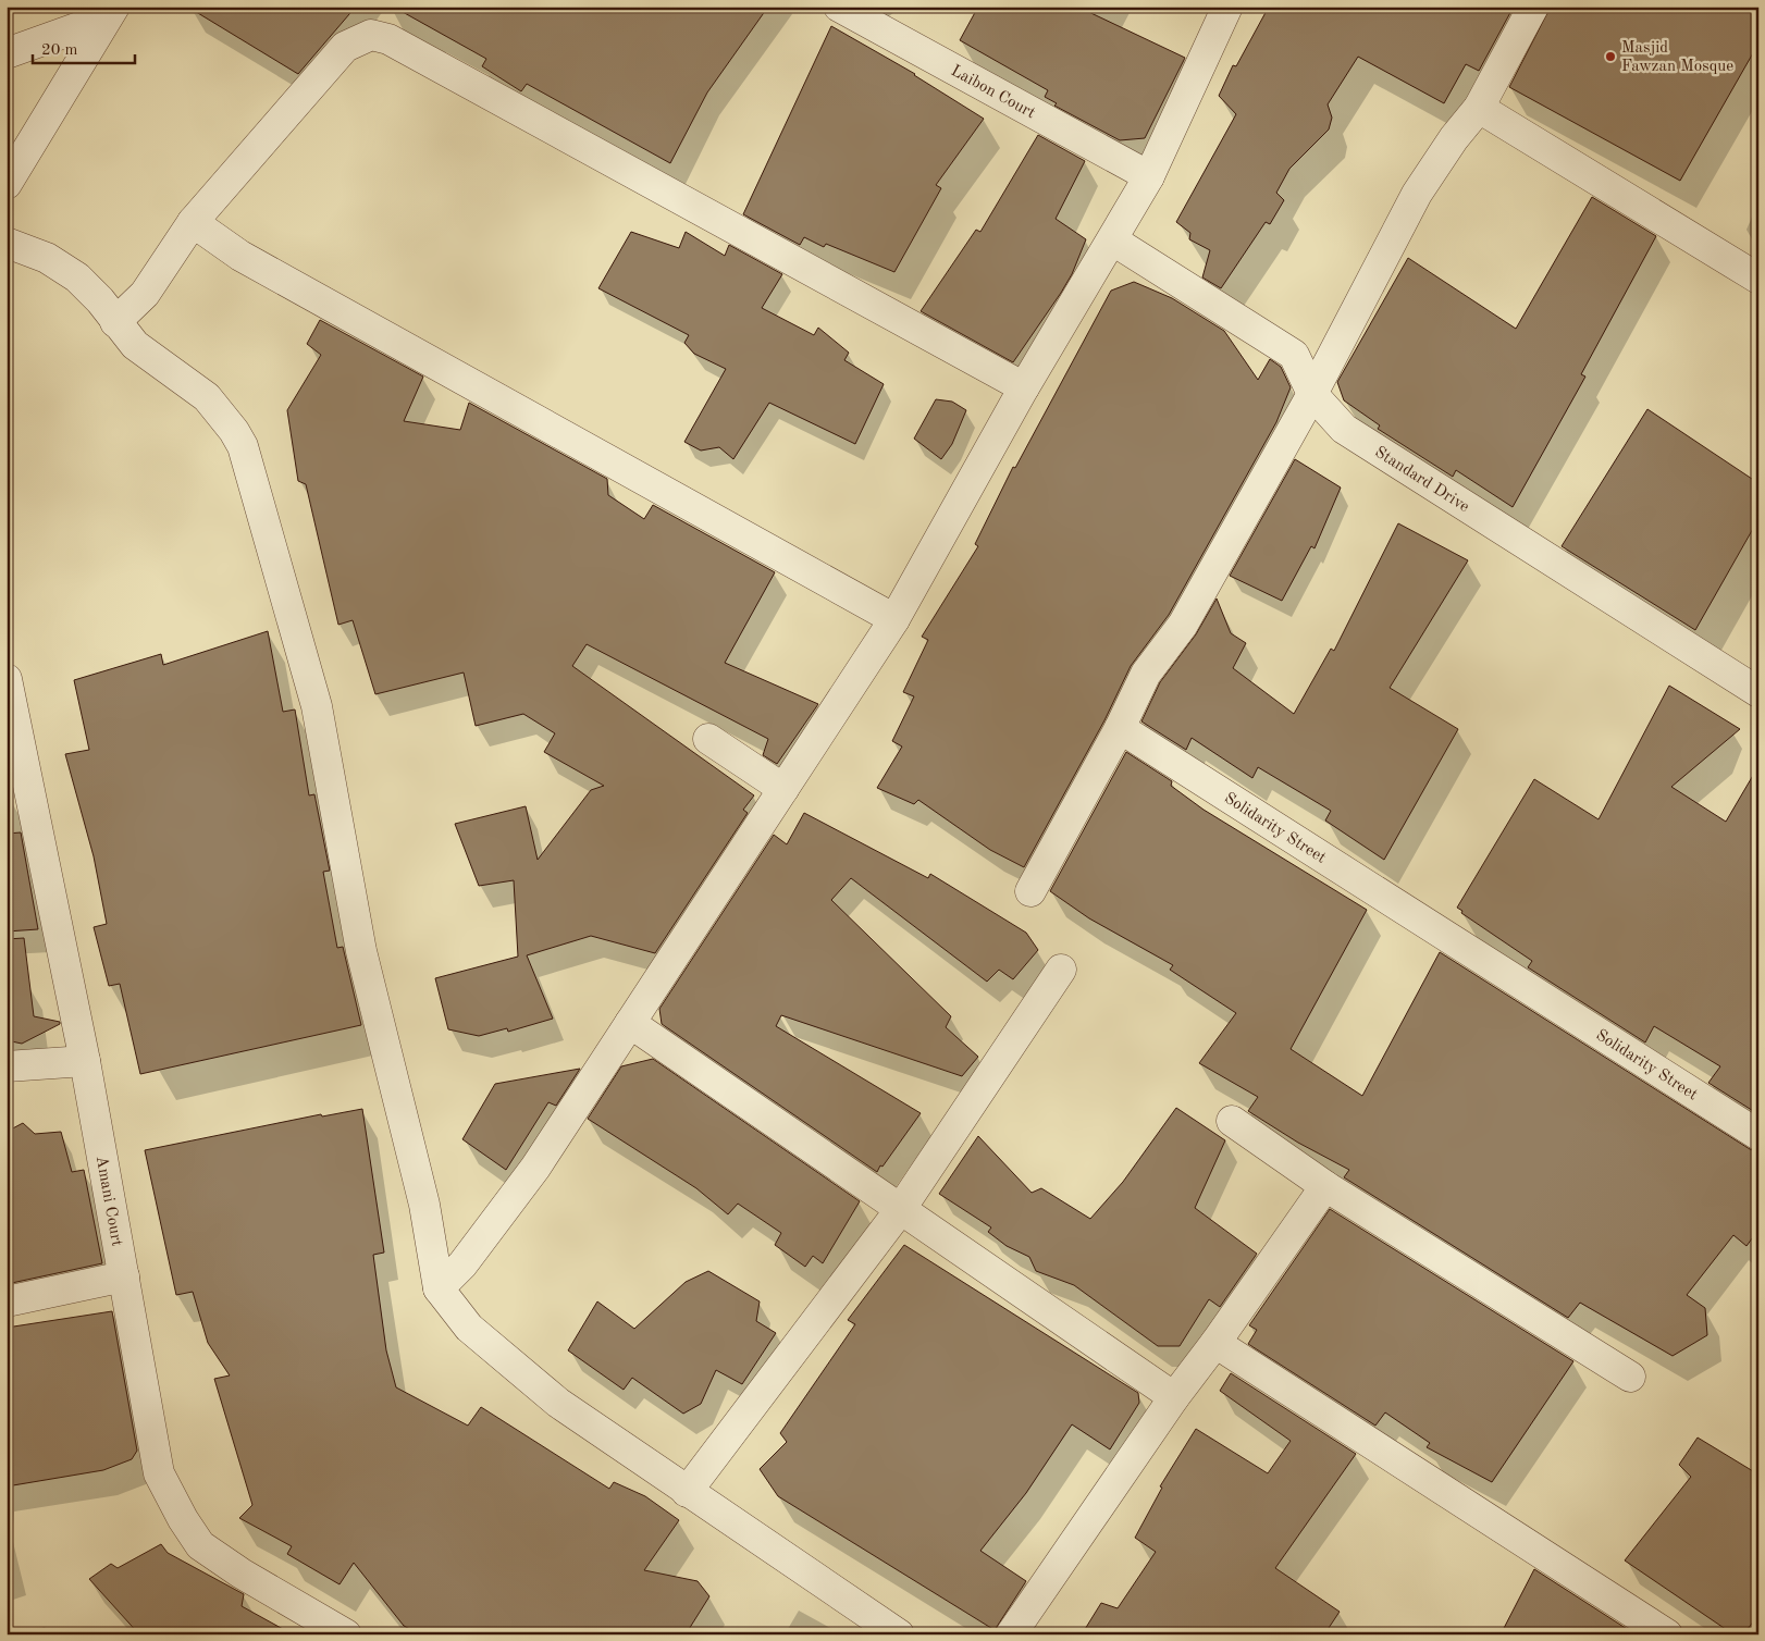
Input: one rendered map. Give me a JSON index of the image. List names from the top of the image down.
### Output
{
  "streets": {
    "street": [
      "Laibon Court",
      "Standard Drive",
      "Solidarity Street",
      "Amani Court"
    ]
  },
  "places": ["Masjid Fawzan Mosque"],
  "scale_bar": "20 m"
}
